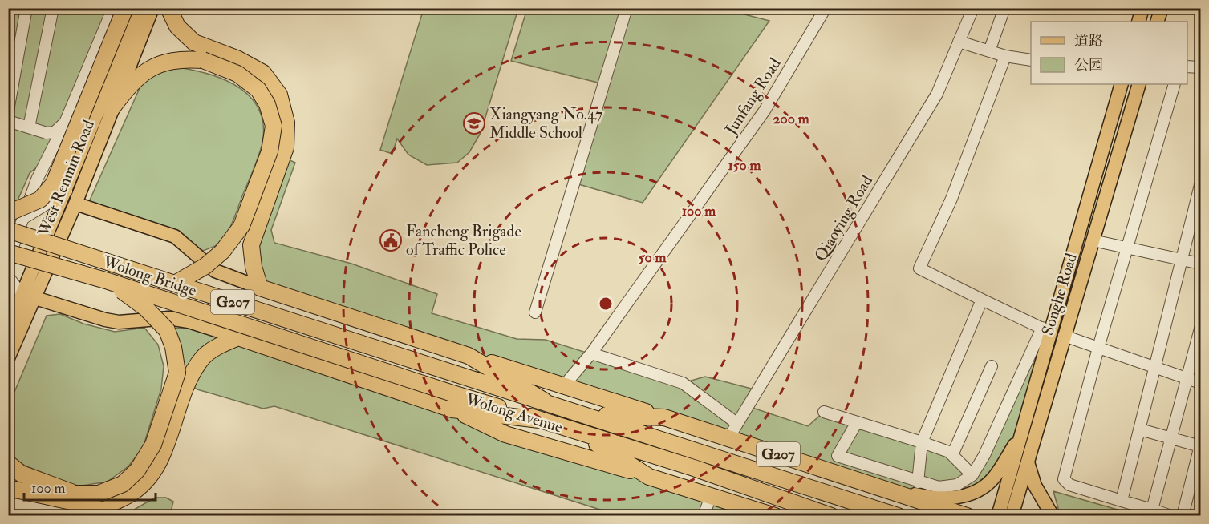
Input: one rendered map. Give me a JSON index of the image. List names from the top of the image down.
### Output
{
  "streets": {
    "highway": ["Wolong Bridge", "G207", "Wolong Avenue"],
    "main road": ["West Renmin Road", "Songhe Road"],
    "street": ["Junfang Road", "Qiaoying Road"]
  },
  "crossings": [
    ["Qiaoying Road", "Wolong Avenue"],
    ["Wolong Bridge", "Wolong Avenue"]
  ],
  "places": {
    "school or university": ["Xiangyang No.47 Middle School"],
    "public building": ["Fancheng Brigade of Traffic Police"]
  },
  "legend": ["道路", "公园"],
  "scale_bar": "100 m",
  "rings": [
    "200 m",
    "150 m",
    "100 m",
    "50 m"
  ]
}
